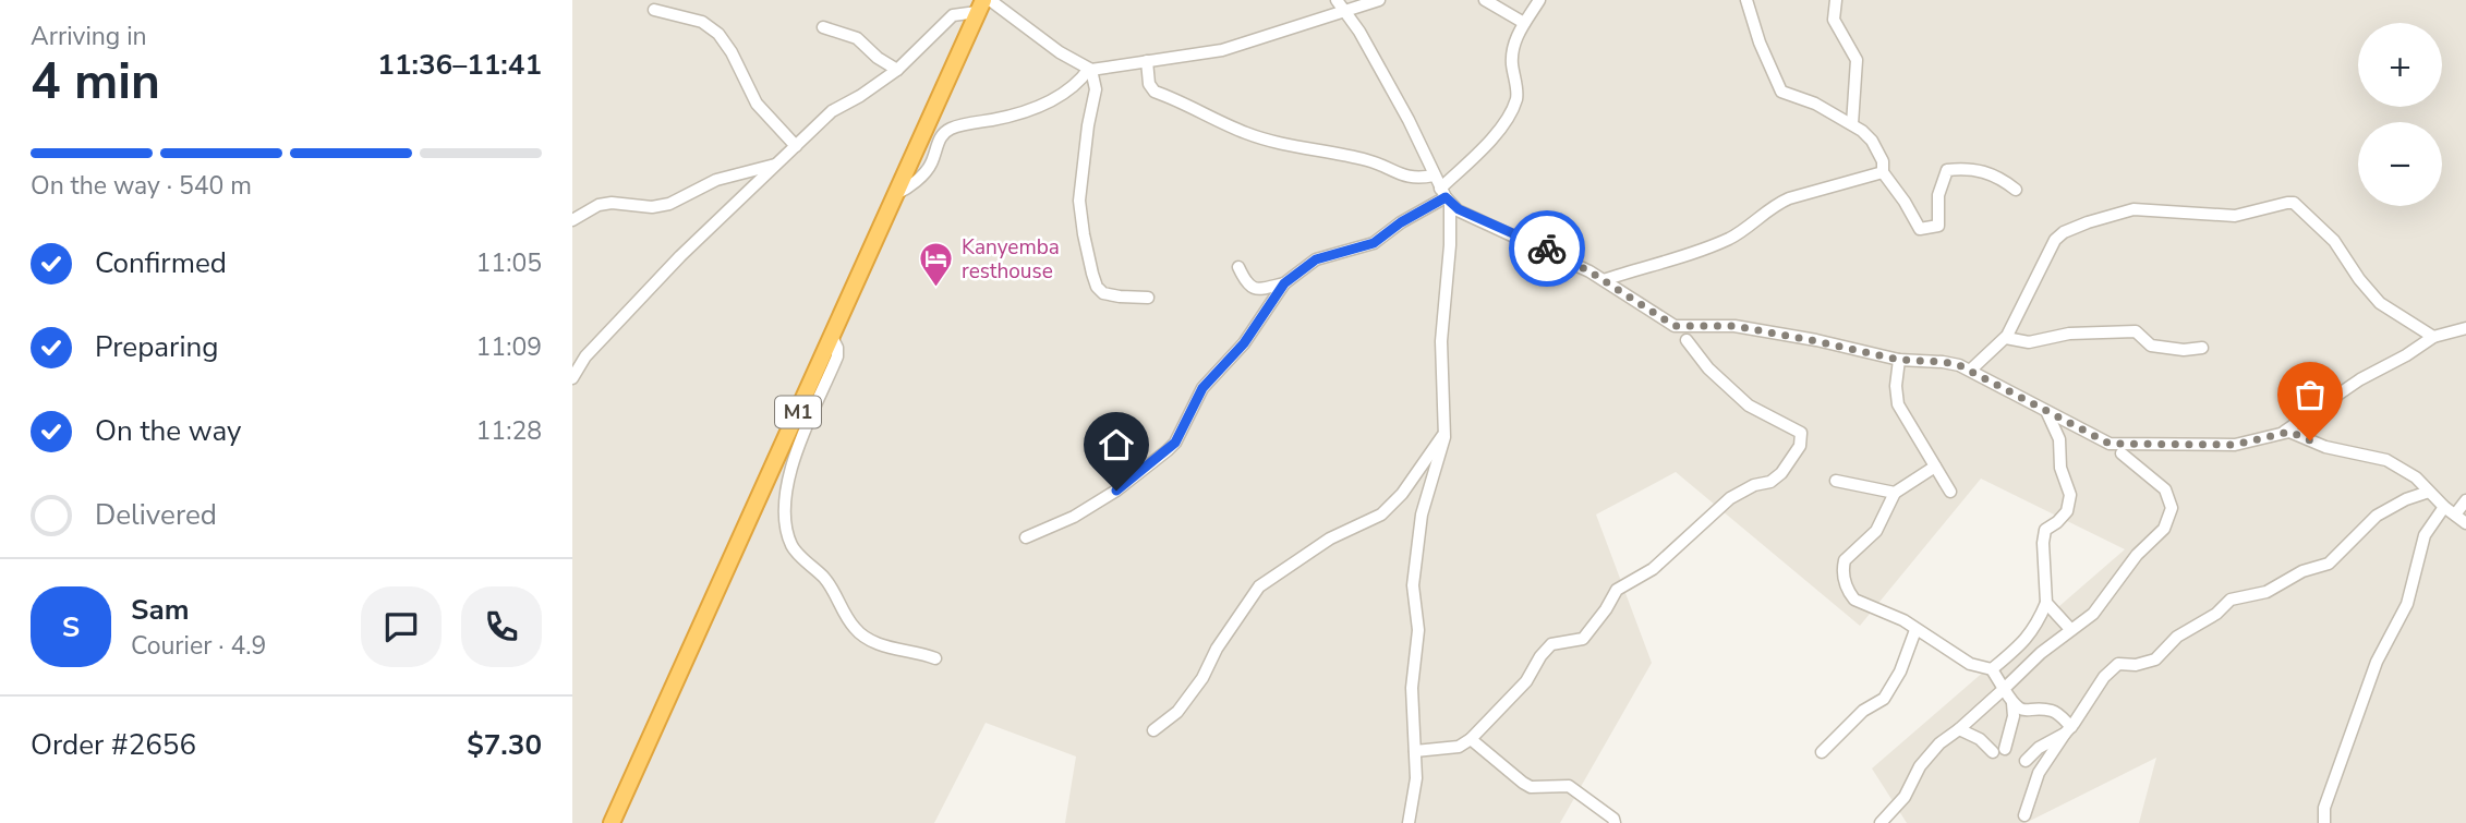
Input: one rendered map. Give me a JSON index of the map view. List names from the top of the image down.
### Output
{
  "streets": {
    "highway": ["M1"]
  },
  "places": {
    "hotel": ["Kanyemba resthouse"]
  },
  "page": {
    "heading": ["4 min", "Arriving in", "11:36–11:41"],
    "panel": [
      "Sam",
      "Courier · 4.9",
      "Order #2656",
      "$7.30"
    ],
    "map_buttons": ["+", "−"],
    "bar": "On the way · 540 m",
    "list": [
      ["Confirmed", "11:05"],
      ["Preparing", "11:09"],
      ["On the way", "11:28"],
      "Delivered"
    ],
    "round": "S"
  }
}
